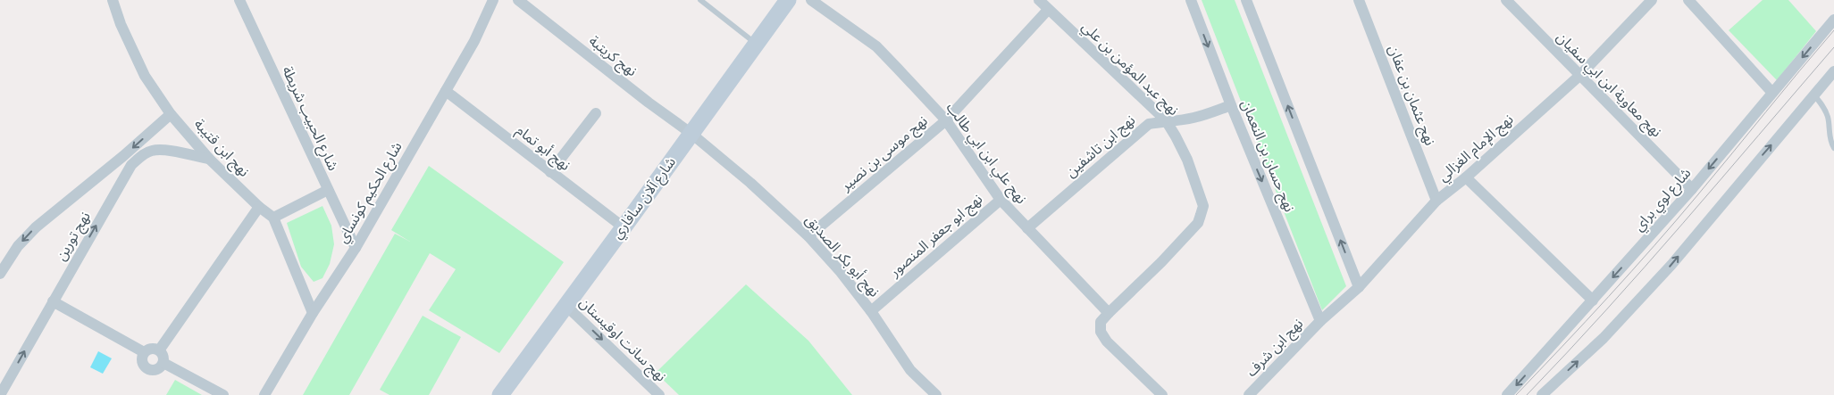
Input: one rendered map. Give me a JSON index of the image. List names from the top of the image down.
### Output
{
  "streets": {
    "street": [
      "نهج كريتبة",
      "نهج عبد المؤمن بن علي",
      "نهج معاوية ابن ابي سفيان",
      "نهج عثمان بن عفان",
      "شارع الحبيب شريطة",
      "نهج ابن تاشفين",
      "نهج ابن قتيبة",
      "نهج أبو تمام",
      "نهج الإمام الغزالي",
      "نهج موسى بن نصير",
      "نهج علي ابن ابي طالب",
      "نهج حسان بن النعمان",
      "شارع الحكيم كونساي",
      "شارع آلان سافاري",
      "شارع لوي براي",
      "نهج ابو جعفر المنصور",
      "نهج تورين",
      "نهج أبو بكر الصديق",
      "نهج سانت اوقيستان",
      "نهج ابن شرف"
    ]
  },
  "crossings": [
    ["نهج كريتبة", "شارع آلان سافاري"],
    ["نهج كريتبة", "نهج أبو بكر الصديق"],
    ["نهج عبد المؤمن بن علي", "نهج ابن تاشفين"],
    ["نهج عبد المؤمن بن علي", "نهج موسى بن نصير"],
    ["نهج عبد المؤمن بن علي", "نهج علي ابن ابي طالب"],
    ["نهج معاوية ابن ابي سفيان", "نهج الإمام الغزالي"],
    ["نهج معاوية ابن ابي سفيان", "شارع لوي براي"],
    ["نهج عثمان بن عفان", "نهج الإمام الغزالي"],
    ["شارع الحبيب شريطة", "شارع الحكيم كونساي"],
    ["نهج ابن تاشفين", "نهج علي ابن ابي طالب"],
    ["نهج ابن تاشفين", "نهج حسان بن النعمان"],
    ["نهج ابن قتيبة", "نهج تورين"],
    ["نهج أبو تمام", "شارع الحكيم كونساي"],
    ["نهج أبو تمام", "شارع آلان سافاري"],
    ["نهج الإمام الغزالي", "نهج حسان بن النعمان"],
    ["نهج الإمام الغزالي", "نهج ابن شرف"],
    ["نهج موسى بن نصير", "نهج علي ابن ابي طالب"],
    ["نهج موسى بن نصير", "نهج أبو بكر الصديق"],
    ["نهج علي ابن ابي طالب", "نهج ابو جعفر المنصور"],
    ["نهج حسان بن النعمان", "نهج ابن شرف"],
    ["شارع آلان سافاري", "نهج أبو بكر الصديق"],
    ["شارع آلان سافاري", "نهج سانت اوقيستان"],
    ["نهج ابو جعفر المنصور", "نهج أبو بكر الصديق"]
  ],
  "one_way": ["نهج سانت اوقيستان"]
}
